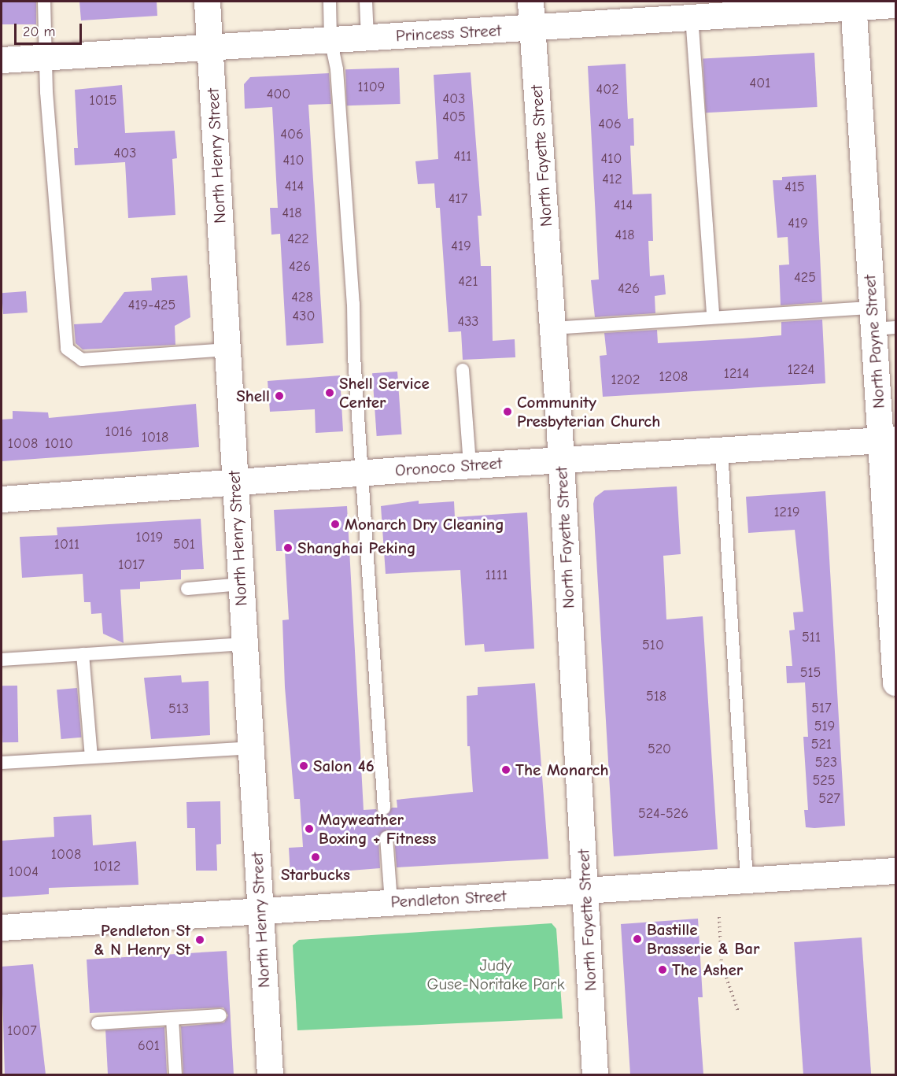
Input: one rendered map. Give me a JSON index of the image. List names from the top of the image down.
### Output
{
  "streets": {
    "main road": [
      "Princess Street",
      "North Henry Street",
      "North Fayette Street",
      "North Payne Street",
      "Oronoco Street",
      "Pendleton Street"
    ]
  },
  "crossings": [
    ["Princess Street", "North Henry Street"],
    ["Princess Street", "North Fayette Street"],
    ["Princess Street", "North Payne Street"],
    ["North Henry Street", "Oronoco Street"],
    ["North Henry Street", "Pendleton Street"],
    ["North Fayette Street", "Oronoco Street"],
    ["North Fayette Street", "Pendleton Street"],
    ["North Payne Street", "Oronoco Street"]
  ],
  "parks": ["Judy Guse-Noritake Park"],
  "places": [
    "Shell Service Center",
    "Shell",
    "Community Presbyterian Church",
    "Monarch Dry Cleaning",
    "Shanghai Peking",
    "Salon 46",
    "The Monarch",
    "Mayweather Boxing + Fitness",
    "Starbucks",
    "Bastille Brasserie & Bar",
    "Pendleton St & N Henry St",
    "The Asher"
  ],
  "house_numbers": [
    "401",
    "1109",
    "402",
    "400",
    "403",
    "1015",
    "405",
    "406",
    "406",
    "403",
    "411",
    "410",
    "410",
    "412",
    "414",
    "415",
    "417",
    "414",
    "418",
    "419",
    "418",
    "422",
    "419",
    "426",
    "425",
    "421",
    "426",
    "428",
    "419-425",
    "430",
    "433",
    "1224",
    "1214",
    "1208",
    "1202",
    "1016",
    "1018",
    "1008",
    "1010",
    "1219",
    "1019",
    "1011",
    "501",
    "1017",
    "1111",
    "511",
    "510",
    "515",
    "518",
    "517",
    "513",
    "519",
    "521",
    "520",
    "523",
    "525",
    "527",
    "524-526",
    "1008",
    "1012",
    "1004",
    "1007",
    "601"
  ],
  "scale_bar": "20 m"
}
